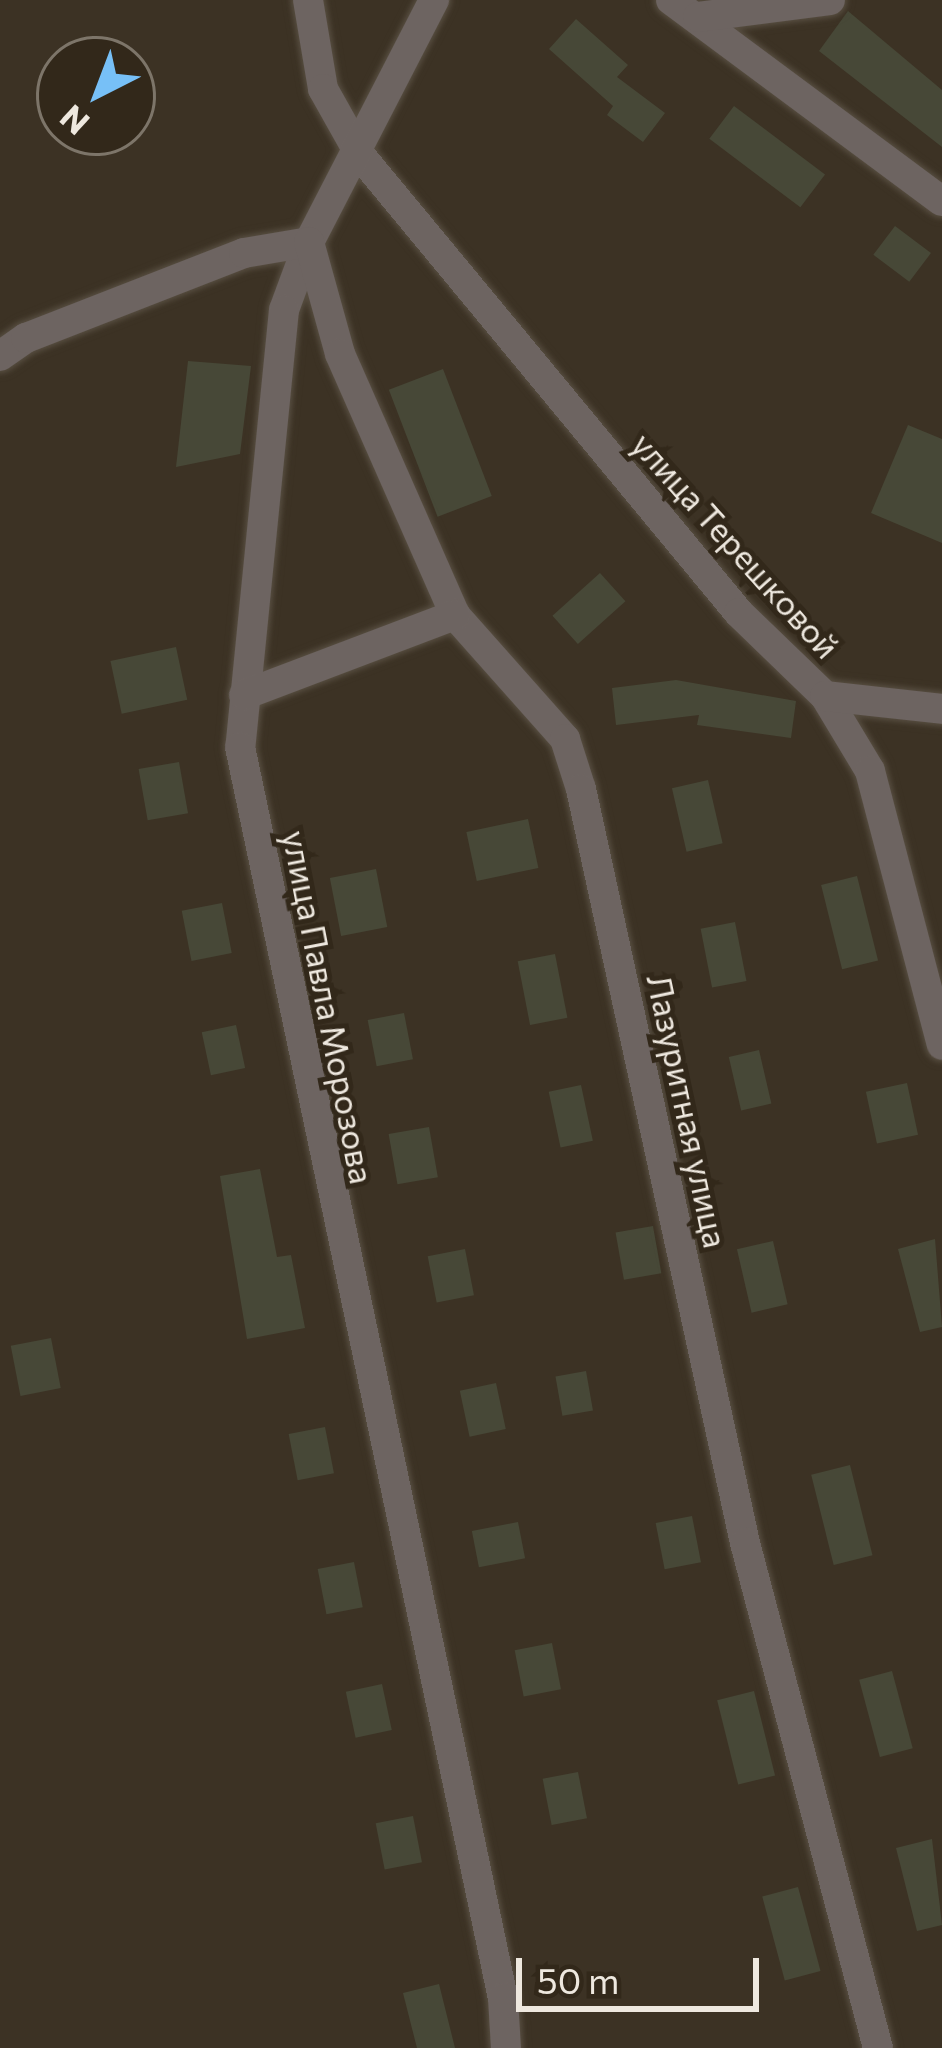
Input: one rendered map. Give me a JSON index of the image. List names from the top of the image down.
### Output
{
  "streets": {
    "street": ["улица Терешковой", "улица Павла Морозова", "Лазуритная улица"]
  },
  "crossings": [
    ["улица Терешковой", "улица Павла Морозова"],
    ["улица Павла Морозова", "Лазуритная улица"]
  ],
  "scale_bar": "50 m",
  "north": "bottom left"
}
